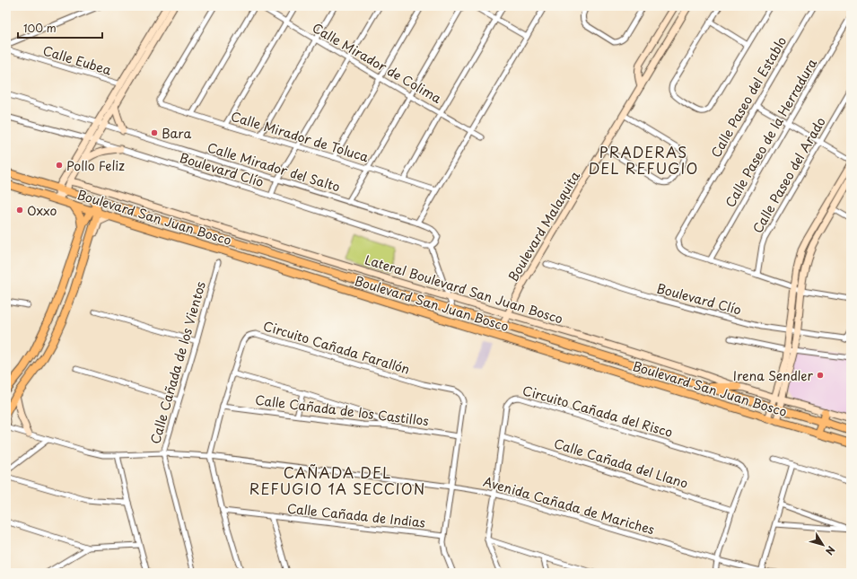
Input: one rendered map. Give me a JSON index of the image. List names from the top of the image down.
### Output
{
  "streets": {
    "main road": ["Boulevard San Juan Bosco"],
    "street": [
      "Calle Eubea",
      "Calle Mirador de Colima",
      "Calle Paseo del Establo",
      "Calle Paseo de la Herradura",
      "Calle Mirador de Toluca",
      "Calle Mirador del Salto",
      "Boulevard Clío",
      "Calle Paseo del Arado",
      "Boulevard Malaquita",
      "Lateral Boulevard San Juan Bosco",
      "Circuito Cañada Farallón",
      "Calle Cañada de los Vientos",
      "Calle Cañada de los Castillos",
      "Circuito Cañada del Risco",
      "Calle Cañada del Llano",
      "Avenida Cañada de Mariches",
      "Calle Cañada de Indias"
    ]
  },
  "crossings": [
    ["Calle Paseo del Establo", "Calle Paseo de la Herradura"],
    ["Calle Paseo del Establo", "Calle Paseo del Arado"],
    ["Calle Mirador del Salto", "Boulevard Clío"],
    ["Boulevard San Juan Bosco", "Boulevard Malaquita"],
    ["Boulevard Malaquita", "Lateral Boulevard San Juan Bosco"],
    ["Circuito Cañada Farallón", "Calle Cañada de los Castillos"],
    ["Circuito Cañada Farallón", "Avenida Cañada de Mariches"],
    ["Circuito Cañada Farallón", "Calle Cañada de Indias"],
    ["Calle Cañada de los Vientos", "Avenida Cañada de Mariches"],
    ["Circuito Cañada del Risco", "Calle Cañada del Llano"],
    ["Circuito Cañada del Risco", "Avenida Cañada de Mariches"]
  ],
  "districts": ["PRADERAS DEL REFUGIO", "CAÑADA DEL REFUGIO 1A SECCION"],
  "places": [
    "Bara",
    "Pollo Feliz",
    "Oxxo",
    "Irena Sendler"
  ],
  "scale_bar": "100 m",
  "north": "bottom right"
}
